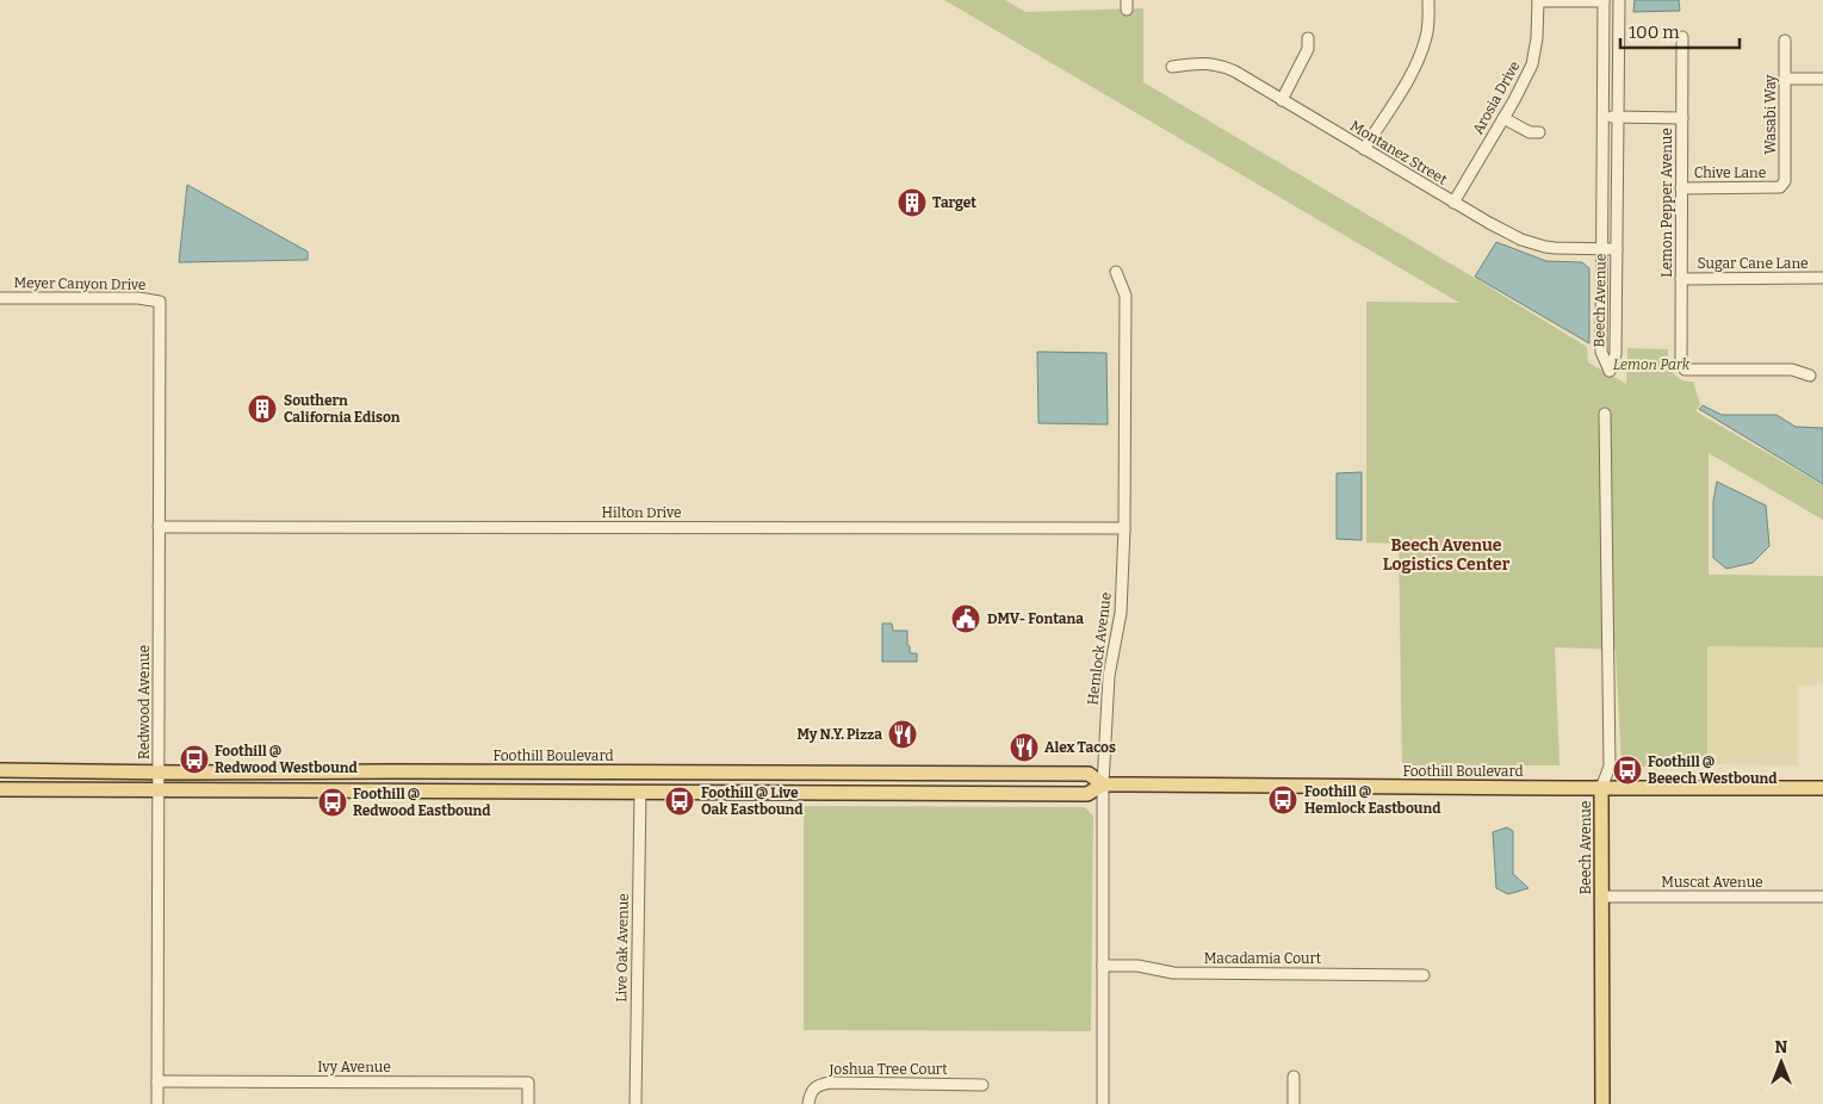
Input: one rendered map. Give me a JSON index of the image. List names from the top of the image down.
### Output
{
  "streets": {
    "main road": ["Beech Avenue", "Foothill Boulevard"],
    "street": [
      "Arosia Drive",
      "Wasabi Way",
      "Montanez Street",
      "Chive Lane",
      "Lemon Pepper Avenue",
      "Sugar Cane Lane",
      "Meyer Canyon Drive",
      "Hilton Drive",
      "Hemlock Avenue",
      "Redwood Avenue",
      "Muscat Avenue",
      "Live Oak Avenue",
      "Macadamia Court",
      "Ivy Avenue",
      "Joshua Tree Court"
    ]
  },
  "crossings": [
    ["Arosia Drive", "Montanez Street"],
    ["Wasabi Way", "Chive Lane"],
    ["Montanez Street", "Beech Avenue"],
    ["Chive Lane", "Lemon Pepper Avenue"],
    ["Lemon Pepper Avenue", "Sugar Cane Lane"],
    ["Meyer Canyon Drive", "Redwood Avenue"],
    ["Beech Avenue", "Foothill Boulevard"],
    ["Beech Avenue", "Muscat Avenue"],
    ["Hilton Drive", "Hemlock Avenue"],
    ["Hilton Drive", "Redwood Avenue"],
    ["Hemlock Avenue", "Foothill Boulevard"],
    ["Hemlock Avenue", "Macadamia Court"],
    ["Redwood Avenue", "Foothill Boulevard"],
    ["Redwood Avenue", "Ivy Avenue"],
    ["Foothill Boulevard", "Live Oak Avenue"]
  ],
  "districts": ["Beech Avenue Logistics Center"],
  "parks": ["Lemon Park"],
  "places": {
    "building": ["Target", "Southern California Edison"],
    "public building": ["DMV- Fontana"],
    "restaurant": ["My N.Y. Pizza", "Alex Tacos"],
    "bus stop": [
      "Foothill @ Redwood Westbound",
      "Foothill @ Beeech Westbound",
      "Foothill @ Hemlock Eastbound",
      "Foothill @ Live Oak Eastbound",
      "Foothill @ Redwood Eastbound"
    ]
  },
  "scale_bar": "100 m",
  "north": "top"
}
